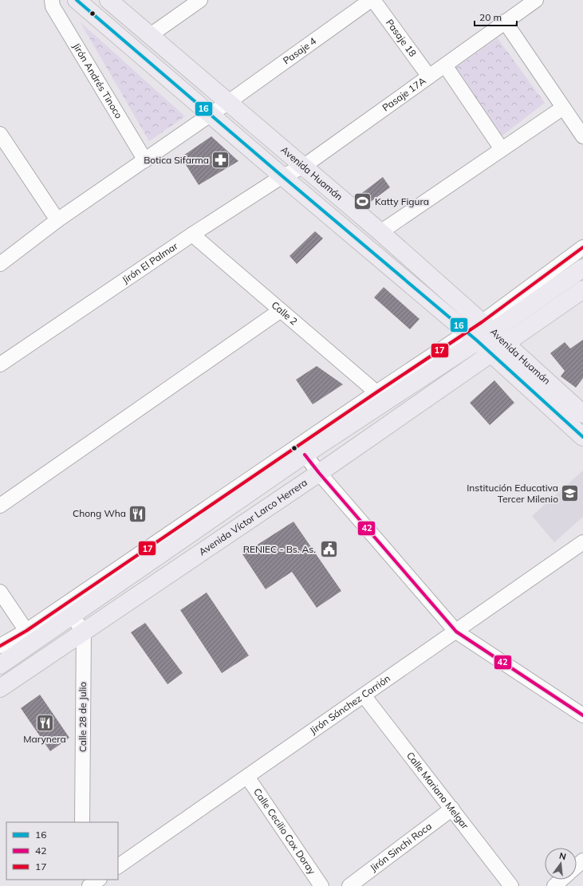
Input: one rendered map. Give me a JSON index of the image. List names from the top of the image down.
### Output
{
  "streets": {
    "main road": ["Avenida Huamán", "Avenida Víctor Larco Herrera"],
    "street": [
      "Pasaje 18",
      "Pasaje 4",
      "Jirón Andrés Tinoco",
      "Pasaje 17A",
      "Jirón El Palmar",
      "Calle 2",
      "Jirón Sánchez Carrión",
      "Calle 28 de Julio",
      "Calle Mariano Melgar",
      "Calle Cecilio Cox Doray",
      "Jirón Sinchi Roca"
    ]
  },
  "crossings": [
    ["Pasaje 18", "Pasaje 4"],
    ["Pasaje 18", "Pasaje 17A"],
    ["Pasaje 4", "Jirón Andrés Tinoco"],
    ["Pasaje 4", "Avenida Huamán"],
    ["Pasaje 17A", "Avenida Huamán"],
    ["Pasaje 17A", "Jirón El Palmar"],
    ["Avenida Huamán", "Jirón El Palmar"],
    ["Avenida Huamán", "Avenida Víctor Larco Herrera"],
    ["Jirón El Palmar", "Calle 2"],
    ["Avenida Víctor Larco Herrera", "Calle 28 de Julio"],
    ["Jirón Sánchez Carrión", "Calle Mariano Melgar"],
    ["Jirón Sánchez Carrión", "Calle Cecilio Cox Doray"],
    ["Calle Mariano Melgar", "Jirón Sinchi Roca"]
  ],
  "places": {
    "pharmacy": ["Botica Sifarma"],
    "sports": ["Katty Figura"],
    "school or university": ["Institución Educativa Tercer Milenio"],
    "restaurant": ["Chong Wha", "Marynera"],
    "public building": ["RENIEC - Bs. As."]
  },
  "lines": ["transit line 16", "transit line 17", "transit line 42"],
  "legend": ["16", "42", "17"],
  "scale_bar": "20 m",
  "north": "top"
}
